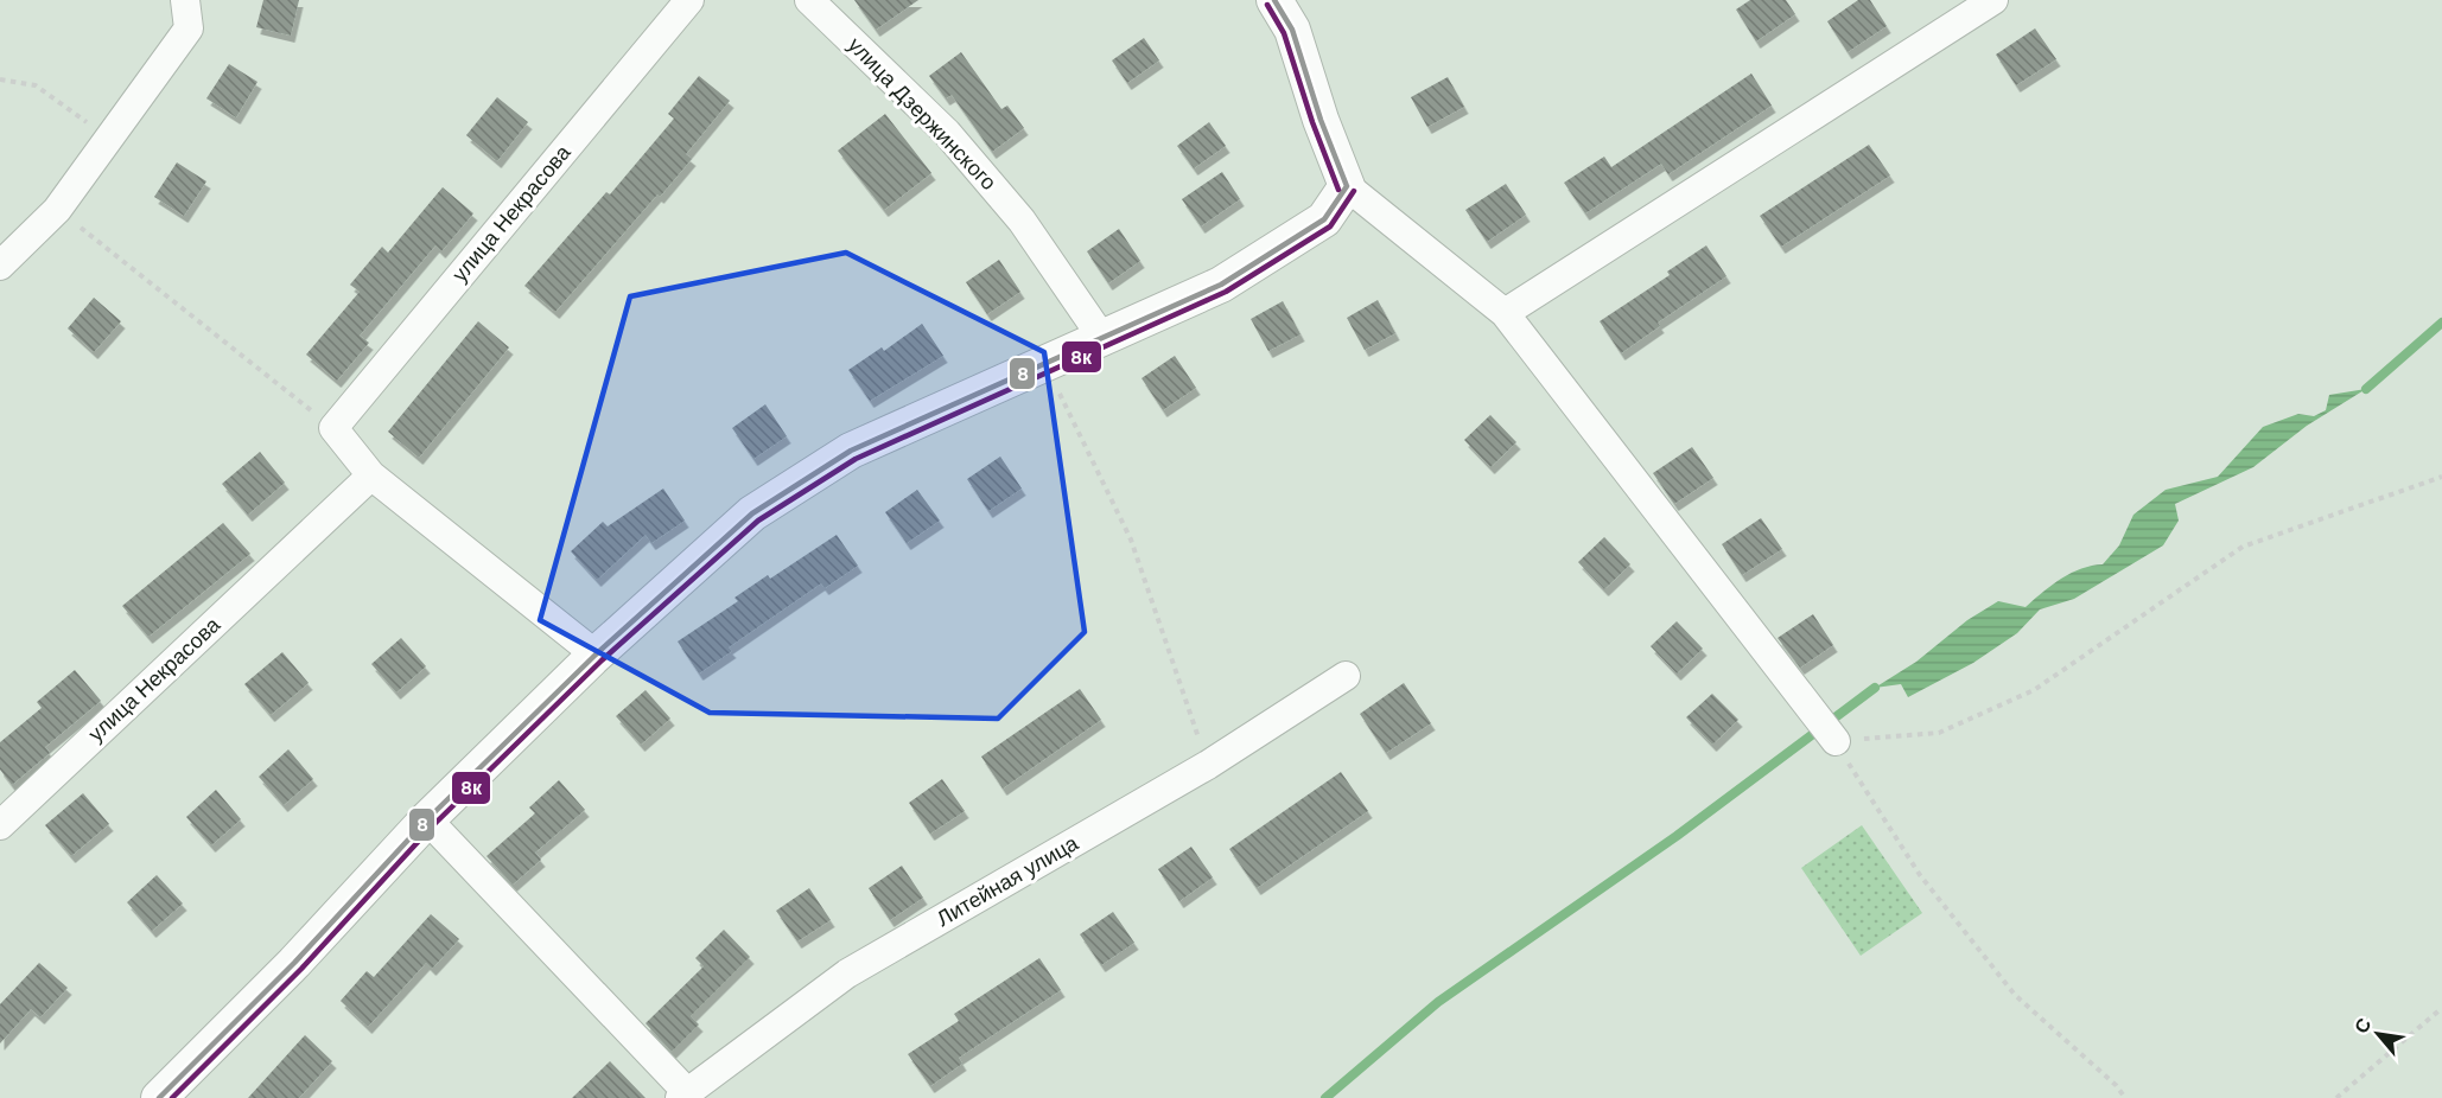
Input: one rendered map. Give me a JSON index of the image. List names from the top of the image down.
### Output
{
  "streets": {
    "street": ["улица Дзержинского", "улица Некрасова", "Литейная улица"]
  },
  "lines": ["transit line 8", "transit line 8к"],
  "north": "top left"
}
